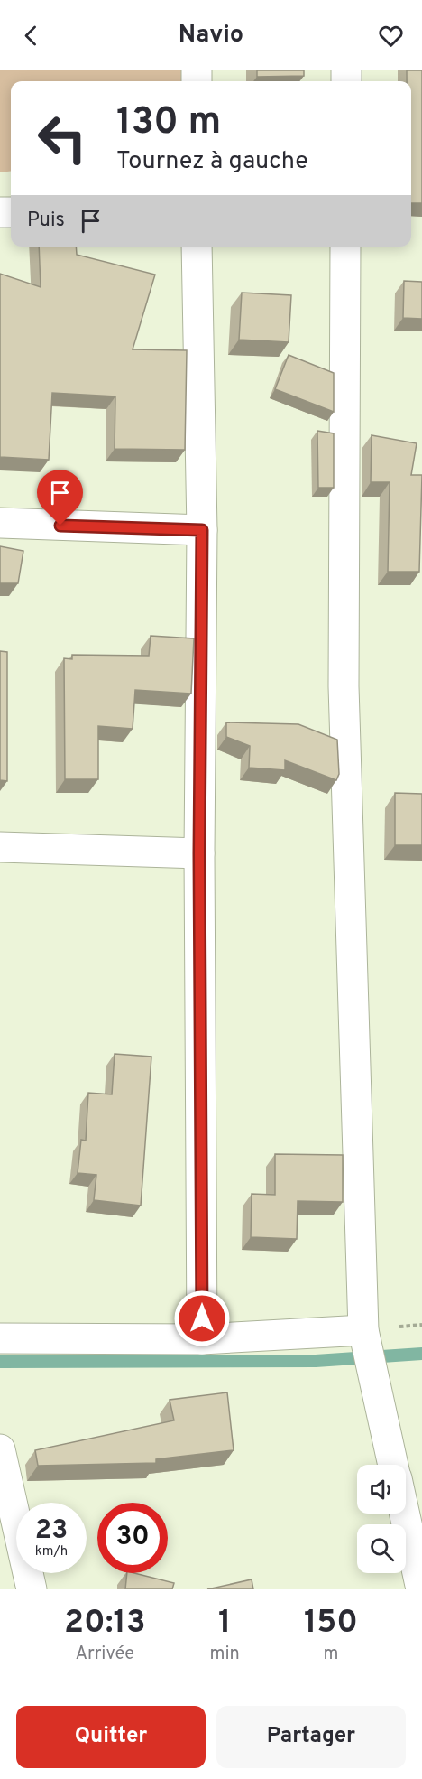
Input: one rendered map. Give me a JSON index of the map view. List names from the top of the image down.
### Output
{
  "page": {
    "header": "Navio",
    "turn": ["130 m", "Tournez à gauche"],
    "then": "Puis",
    "speed": "23 km/h",
    "limit": "30",
    "eta": [
      "20:13",
      "Arrivée",
      "1",
      "min",
      "150",
      "m"
    ],
    "buttons": ["Quitter", "Partager"]
  }
}
